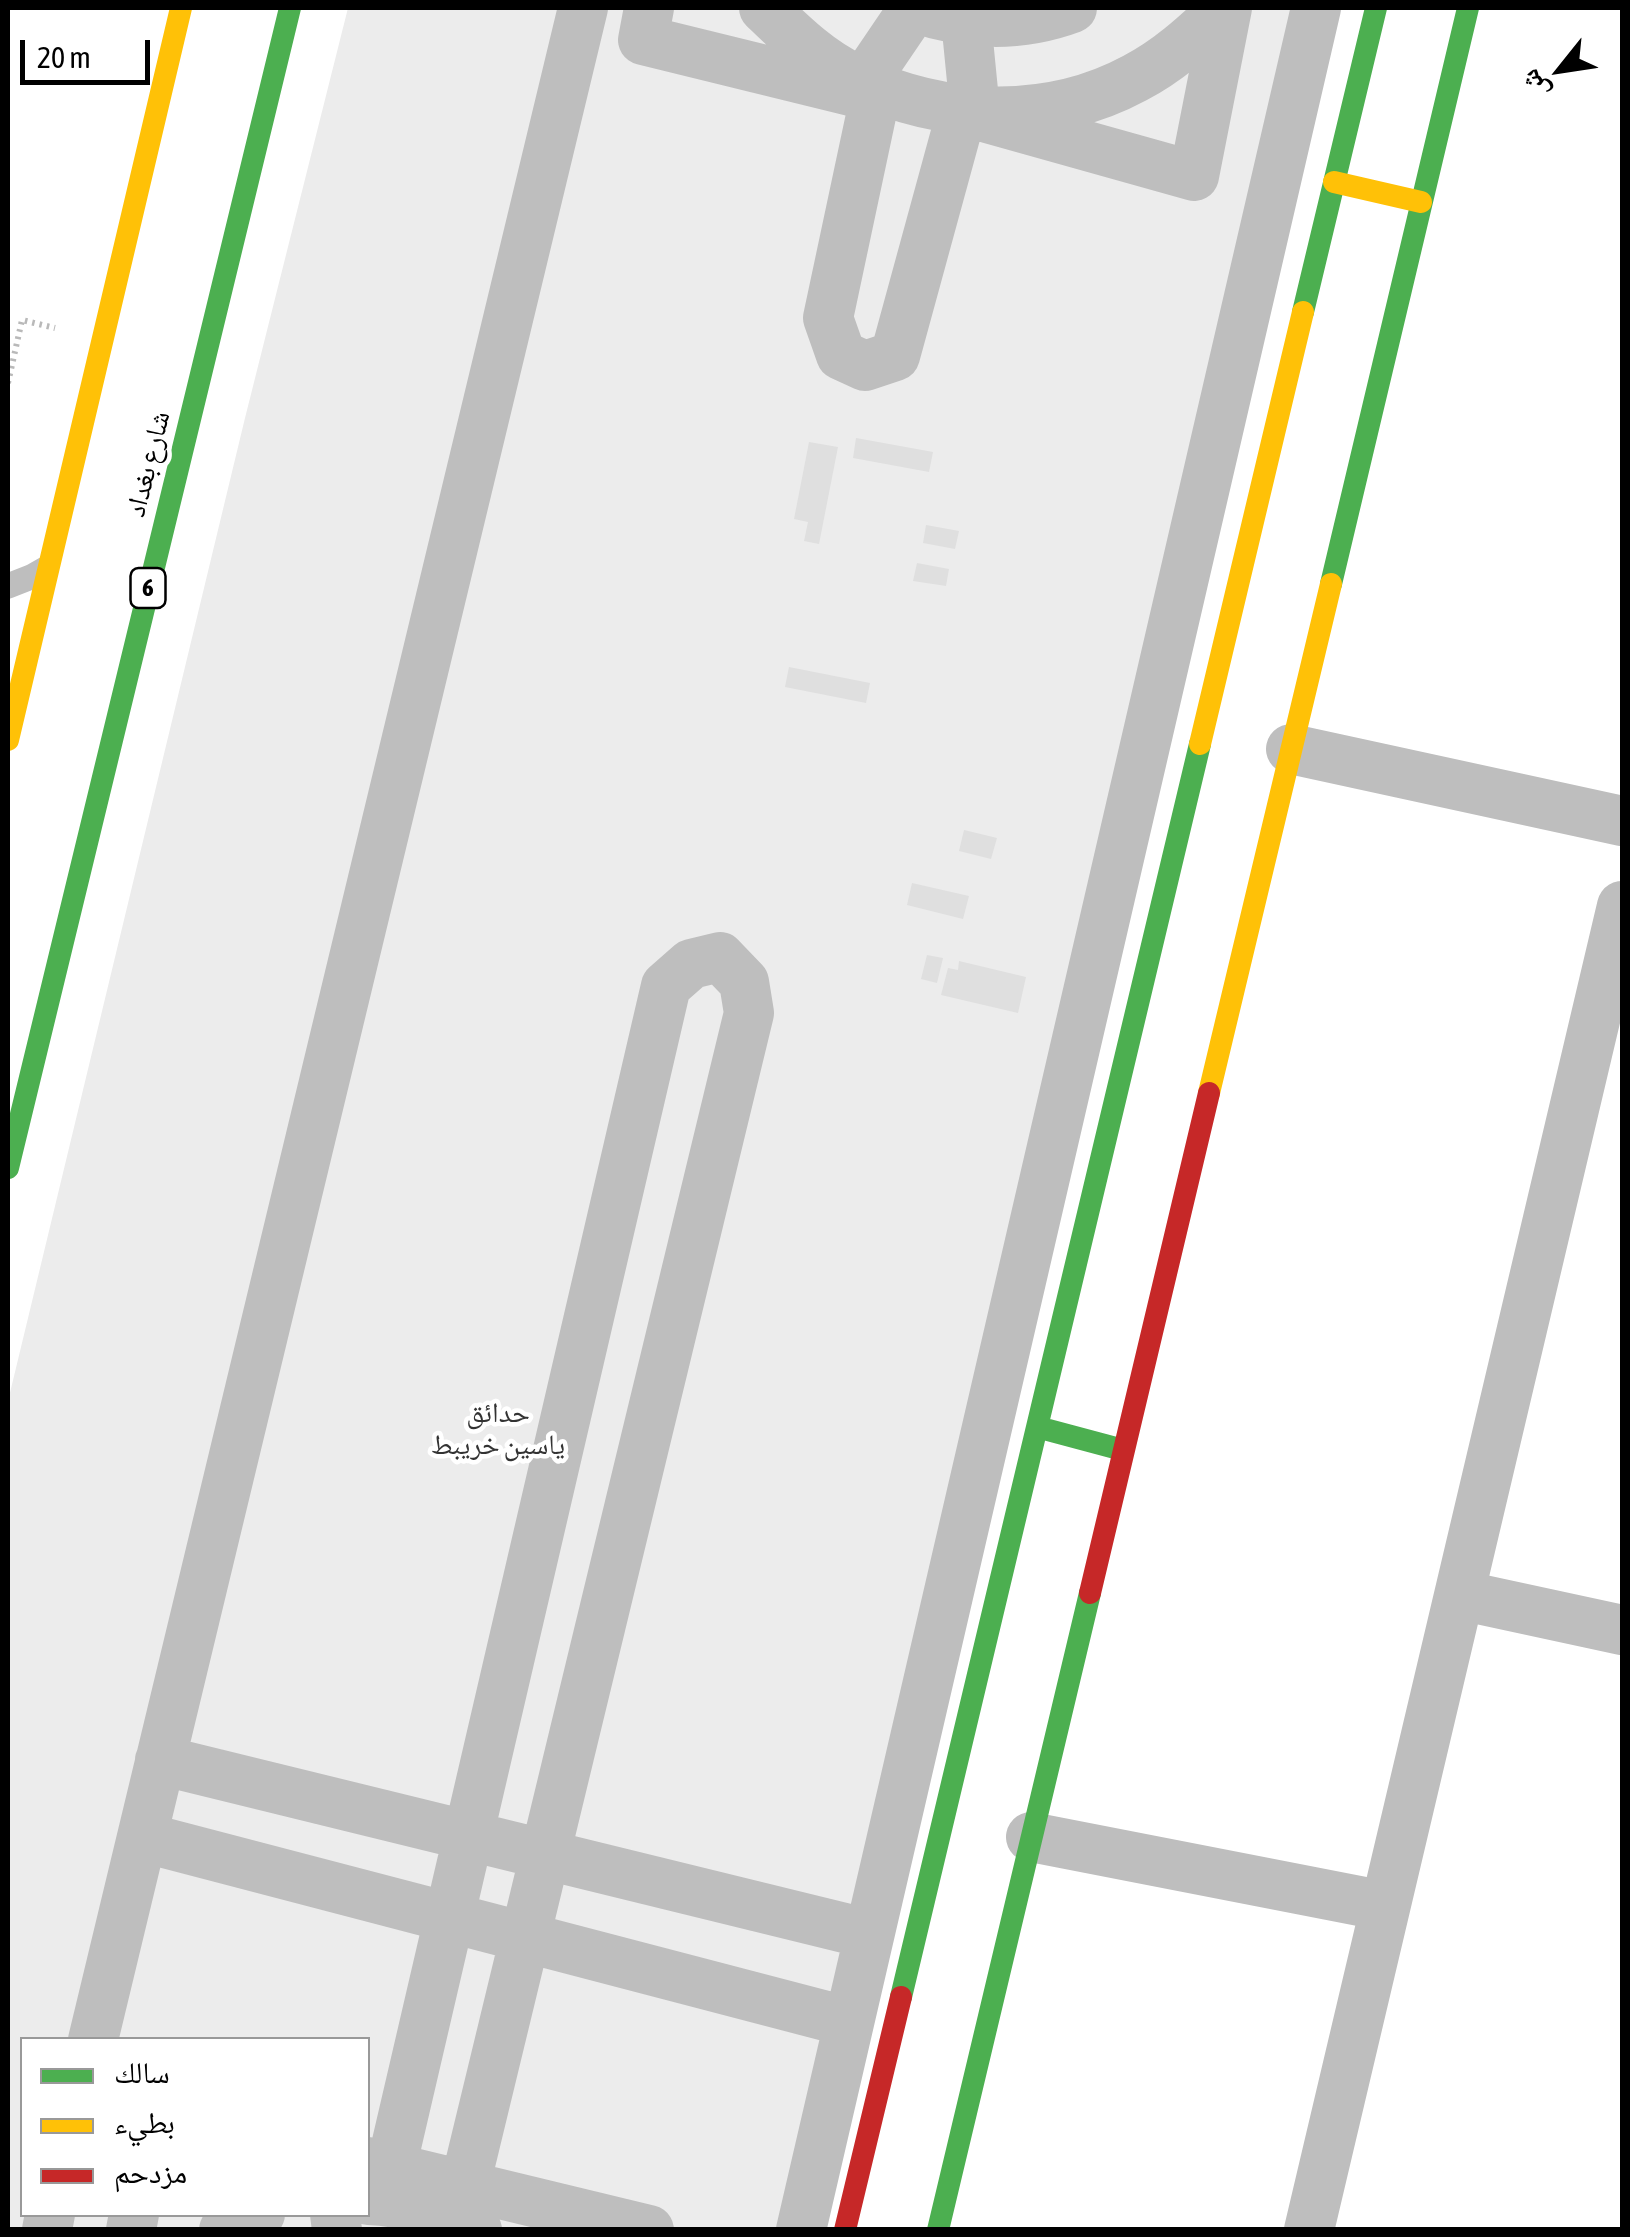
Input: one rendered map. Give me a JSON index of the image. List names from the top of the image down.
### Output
{
  "streets": {
    "main road": ["شارع بغداد", "6"]
  },
  "parks": ["حدائق ياسين خريبط"],
  "legend": ["سالك", "بطيء", "مزدحم"],
  "scale_bar": "20 m",
  "north": "bottom left"
}
